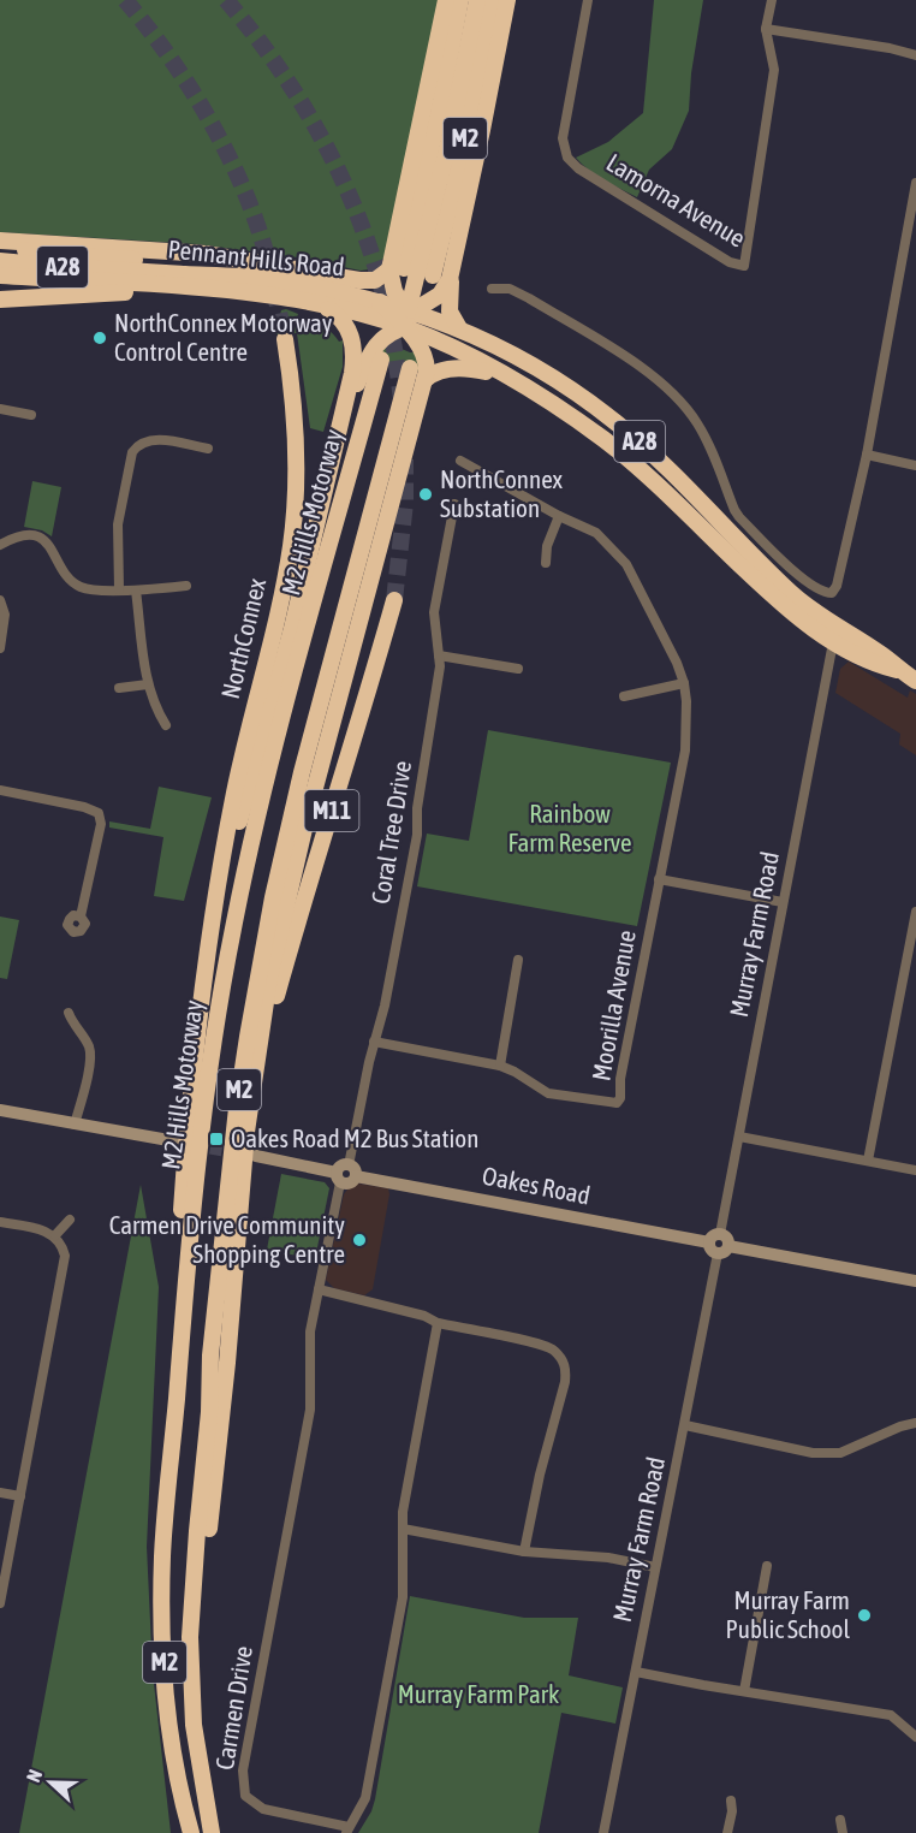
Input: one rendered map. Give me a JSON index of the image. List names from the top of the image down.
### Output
{
  "streets": {
    "highway": [
      "M2",
      "Pennant Hills Road",
      "A28",
      "M2 Hills Motorway",
      "NorthConnex",
      "M11"
    ],
    "main road": ["Oakes Road"],
    "street": [
      "Lamorna Avenue",
      "Coral Tree Drive",
      "Murray Farm Road",
      "Moorilla Avenue",
      "Carmen Drive"
    ]
  },
  "crossings": [
    ["M2", "Pennant Hills Road"],
    ["M2", "M2 Hills Motorway"],
    ["M2", "NorthConnex"],
    ["M2", "M11"],
    ["Pennant Hills Road", "Murray Farm Road"],
    ["Coral Tree Drive", "Moorilla Avenue"],
    ["Coral Tree Drive", "Oakes Road"],
    ["Coral Tree Drive", "Carmen Drive"],
    ["Murray Farm Road", "Oakes Road"],
    ["Oakes Road", "Carmen Drive"]
  ],
  "parks": ["Rainbow Farm Reserve", "Murray Farm Park"],
  "places": {
    "other": [
      "NorthConnex Motorway Control Centre",
      "NorthConnex Substation",
      "Carmen Drive Community Shopping Centre",
      "Murray Farm Public School"
    ],
    "transit": ["Oakes Road M2 Bus Station"]
  },
  "north": "left"
}
